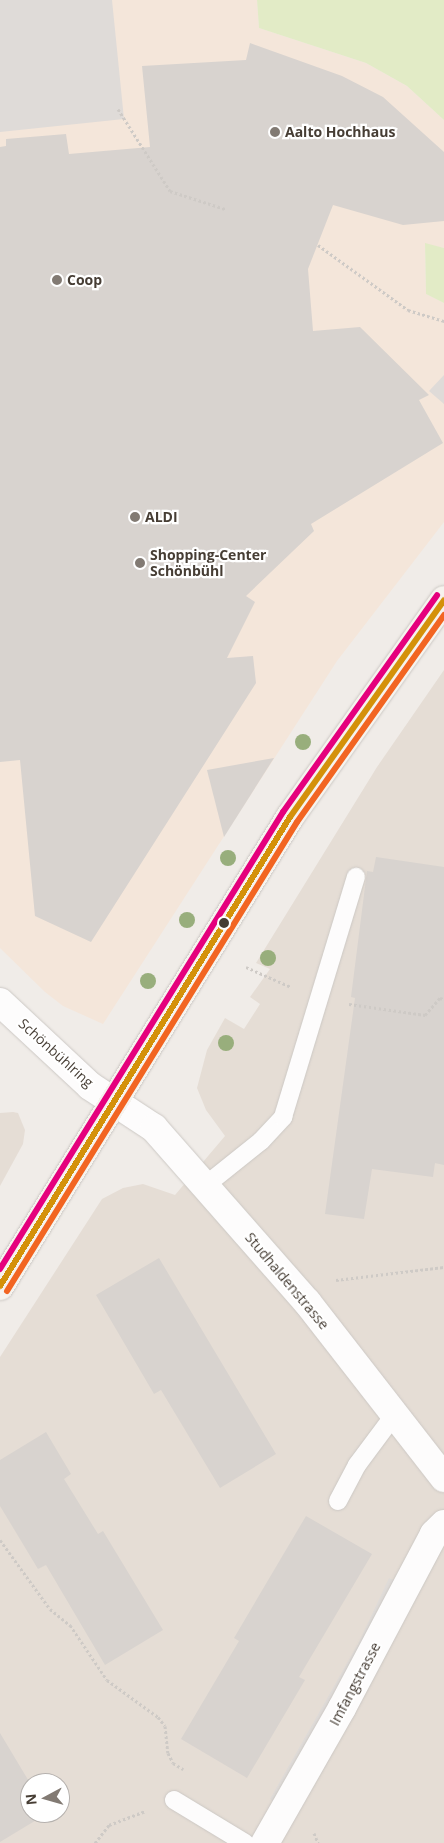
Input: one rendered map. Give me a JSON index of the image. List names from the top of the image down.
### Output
{
  "streets": {
    "street": ["Schönbühlring", "Studhaldenstrasse", "Imfangstrasse"]
  },
  "crossings": [
    ["Schönbühlring", "Studhaldenstrasse"]
  ],
  "places": [
    "Aalto Hochhaus",
    "Coop",
    "ALDI",
    "Shopping-Center Schönbühl"
  ],
  "north": "left"
}
